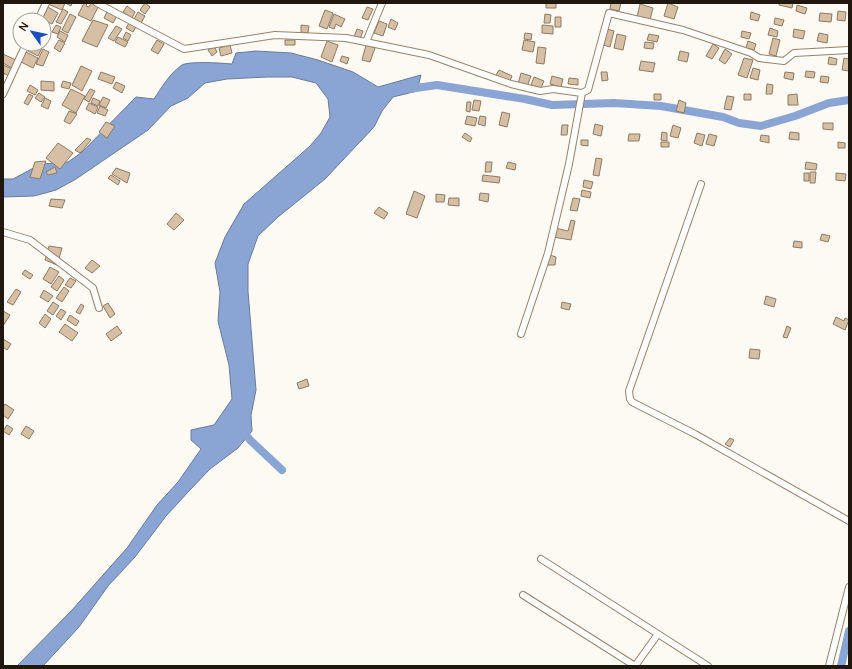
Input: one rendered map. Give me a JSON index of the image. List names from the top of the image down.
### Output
{
  "north": "top left"
}
